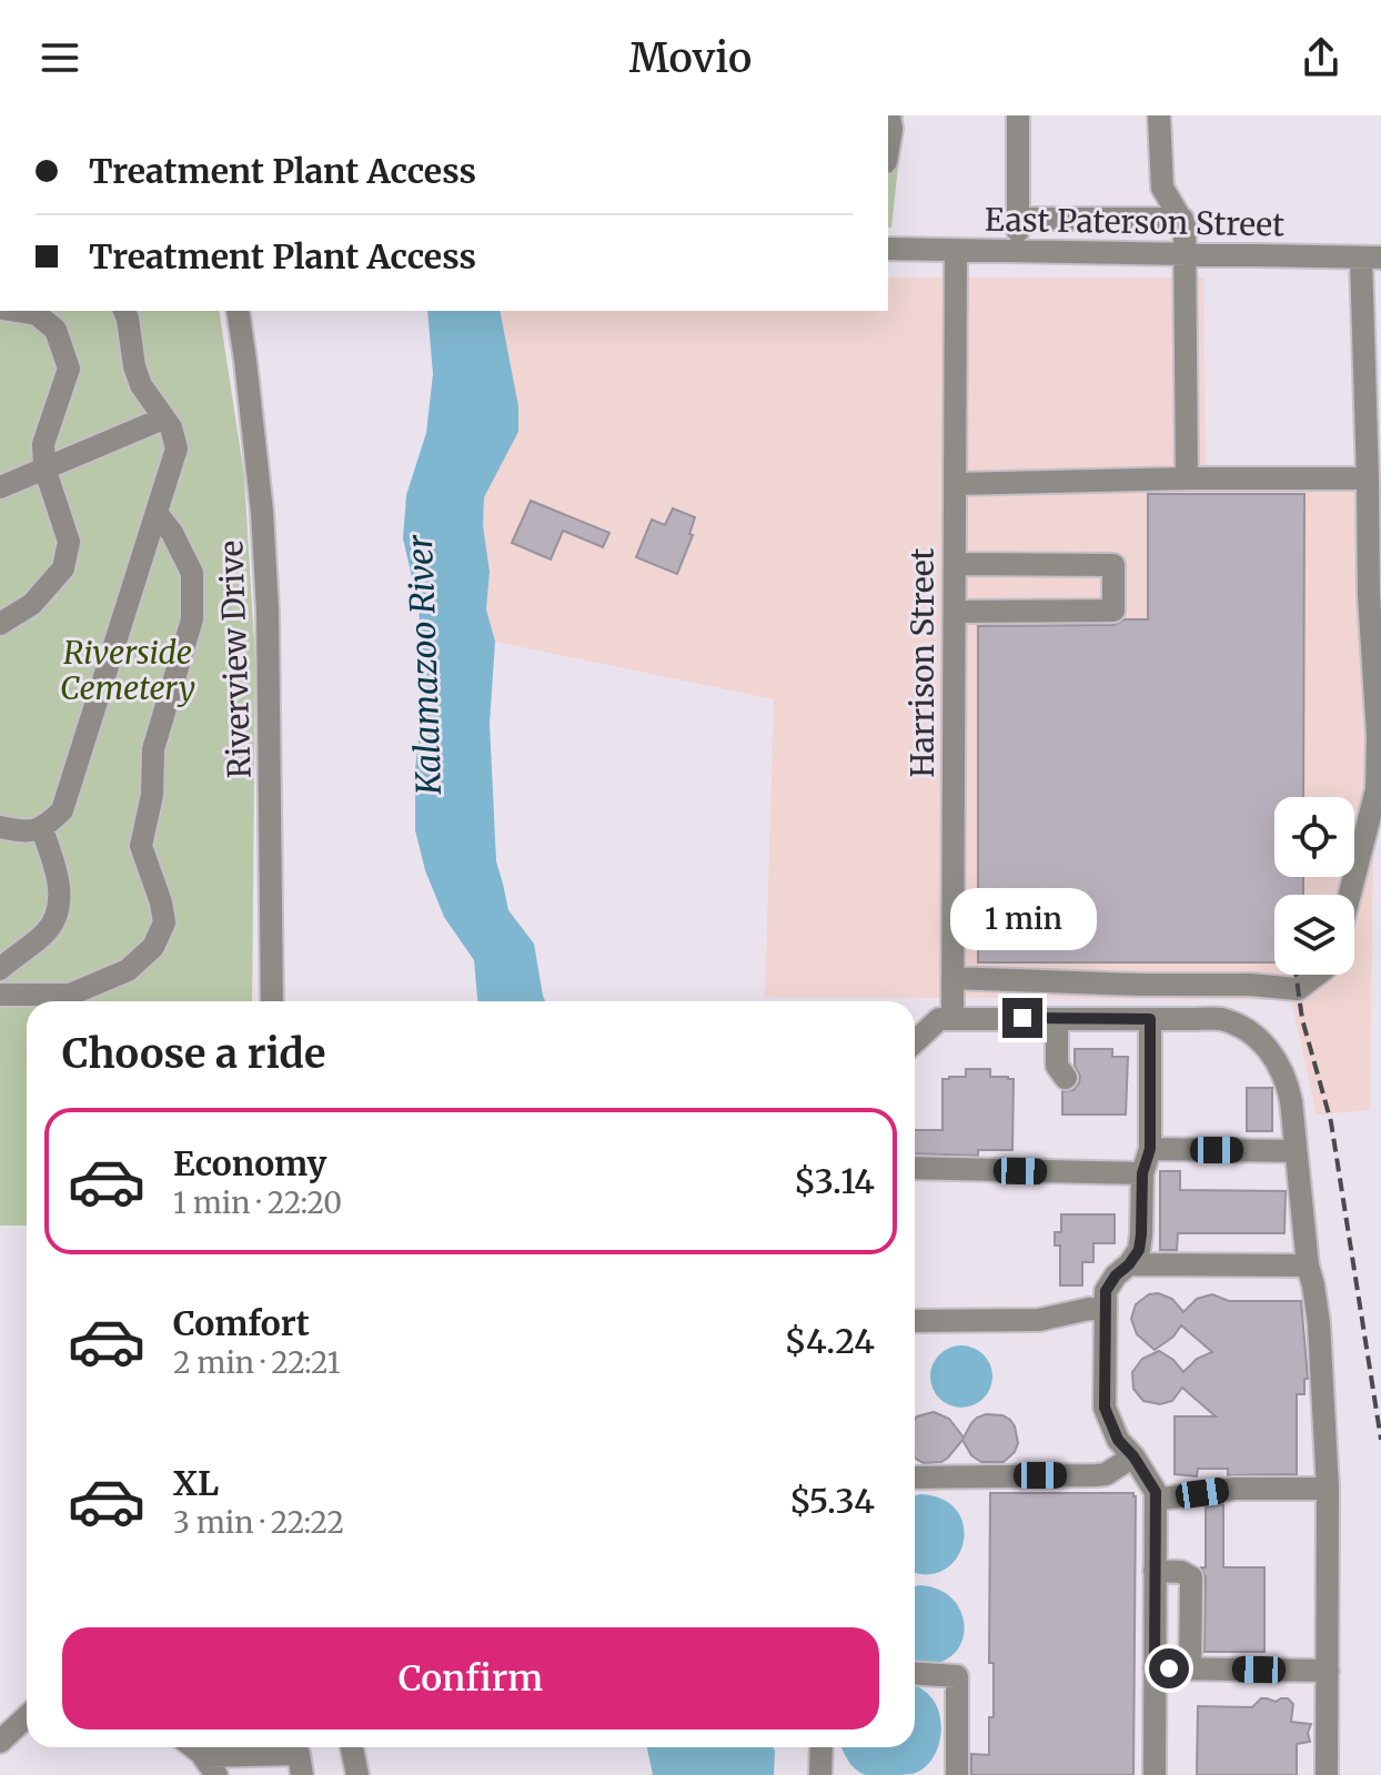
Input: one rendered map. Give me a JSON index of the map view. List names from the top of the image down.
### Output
{
  "streets": {
    "street": ["East Paterson Street", "Riverview Drive", "Harrison Street"]
  },
  "crossings": [
    ["East Paterson Street", "Harrison Street"]
  ],
  "water": ["Kalamazoo River"],
  "parks": ["Riverside Cemetery"],
  "page": {
    "header": "Movio",
    "banner": ["Treatment Plant Access", "Treatment Plant Access"],
    "bubble": "1 min",
    "heading": "Choose a ride",
    "list": [
      {
        "name": "Economy",
        "note": "1 min · 22:20",
        "value": "$3.14"
      },
      {
        "name": "Comfort",
        "note": "2 min · 22:21",
        "value": "$4.24"
      },
      {
        "name": "XL",
        "note": "3 min · 22:22",
        "value": "$5.34"
      }
    ],
    "buttons": "Confirm"
  }
}
